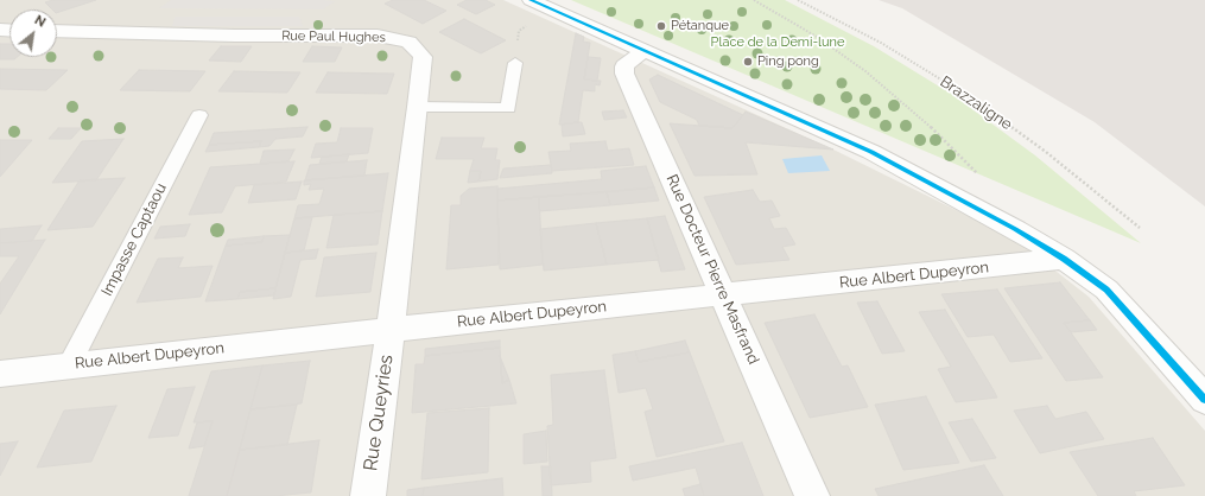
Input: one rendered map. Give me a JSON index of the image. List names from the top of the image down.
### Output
{
  "streets": {
    "street": [
      "Rue Paul Hughes",
      "Rue Docteur Pierre Masfrand",
      "Rue Albert Dupeyron",
      "Rue Queyries"
    ],
    "lane": ["Impasse Captaou"],
    "path": ["Brazzaligne"]
  },
  "crossings": [
    ["Rue Paul Hughes", "Rue Albert Dupeyron"],
    ["Rue Paul Hughes", "Rue Queyries"],
    ["Impasse Captaou", "Rue Albert Dupeyron"],
    ["Rue Docteur Pierre Masfrand", "Rue Albert Dupeyron"],
    ["Rue Albert Dupeyron", "Rue Queyries"]
  ],
  "parks": ["Place de la Demi-lune"],
  "places": ["Pétanque", "Ping pong"],
  "north": "top right"
}
